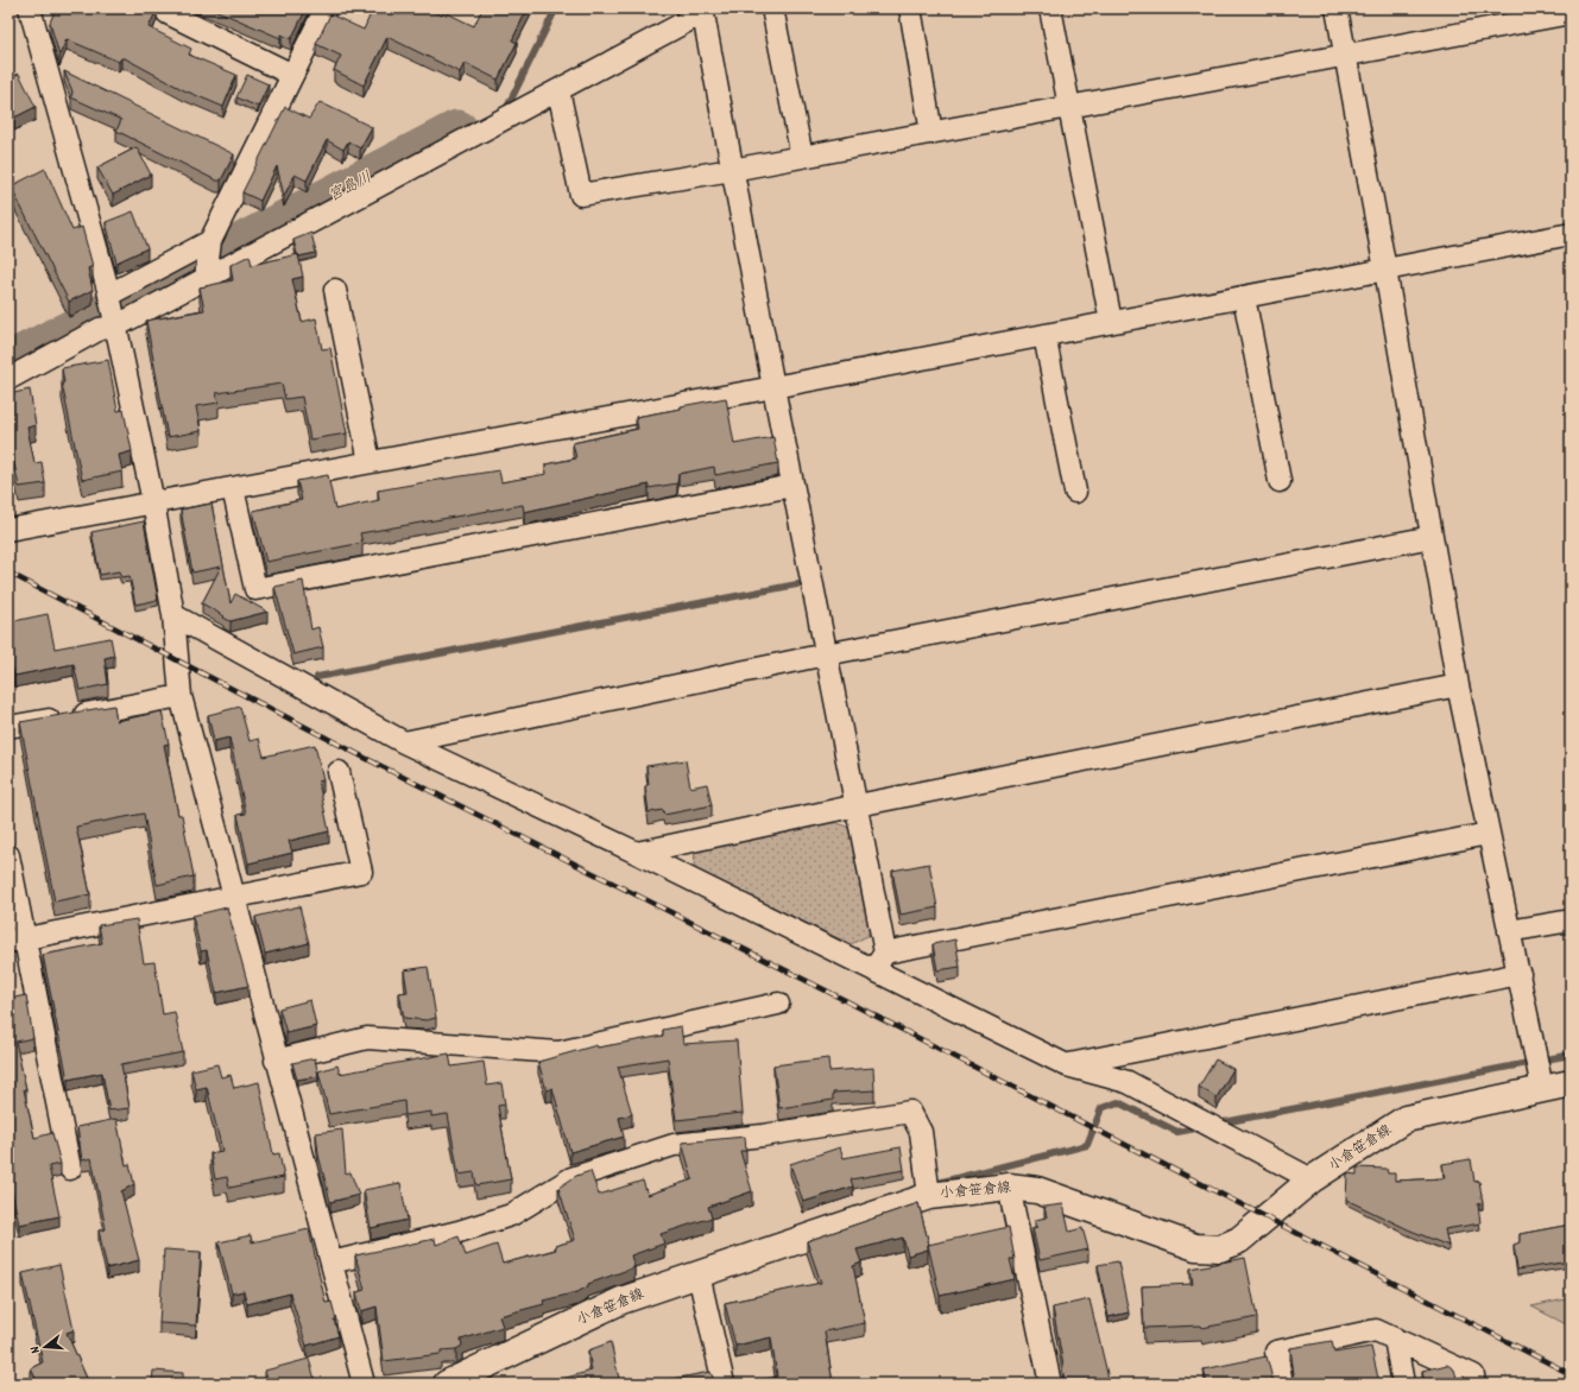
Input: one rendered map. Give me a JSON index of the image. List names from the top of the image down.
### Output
{
  "streets": {
    "main road": ["小倉笹倉線"]
  },
  "water": ["宮島川"],
  "north": "left"
}
